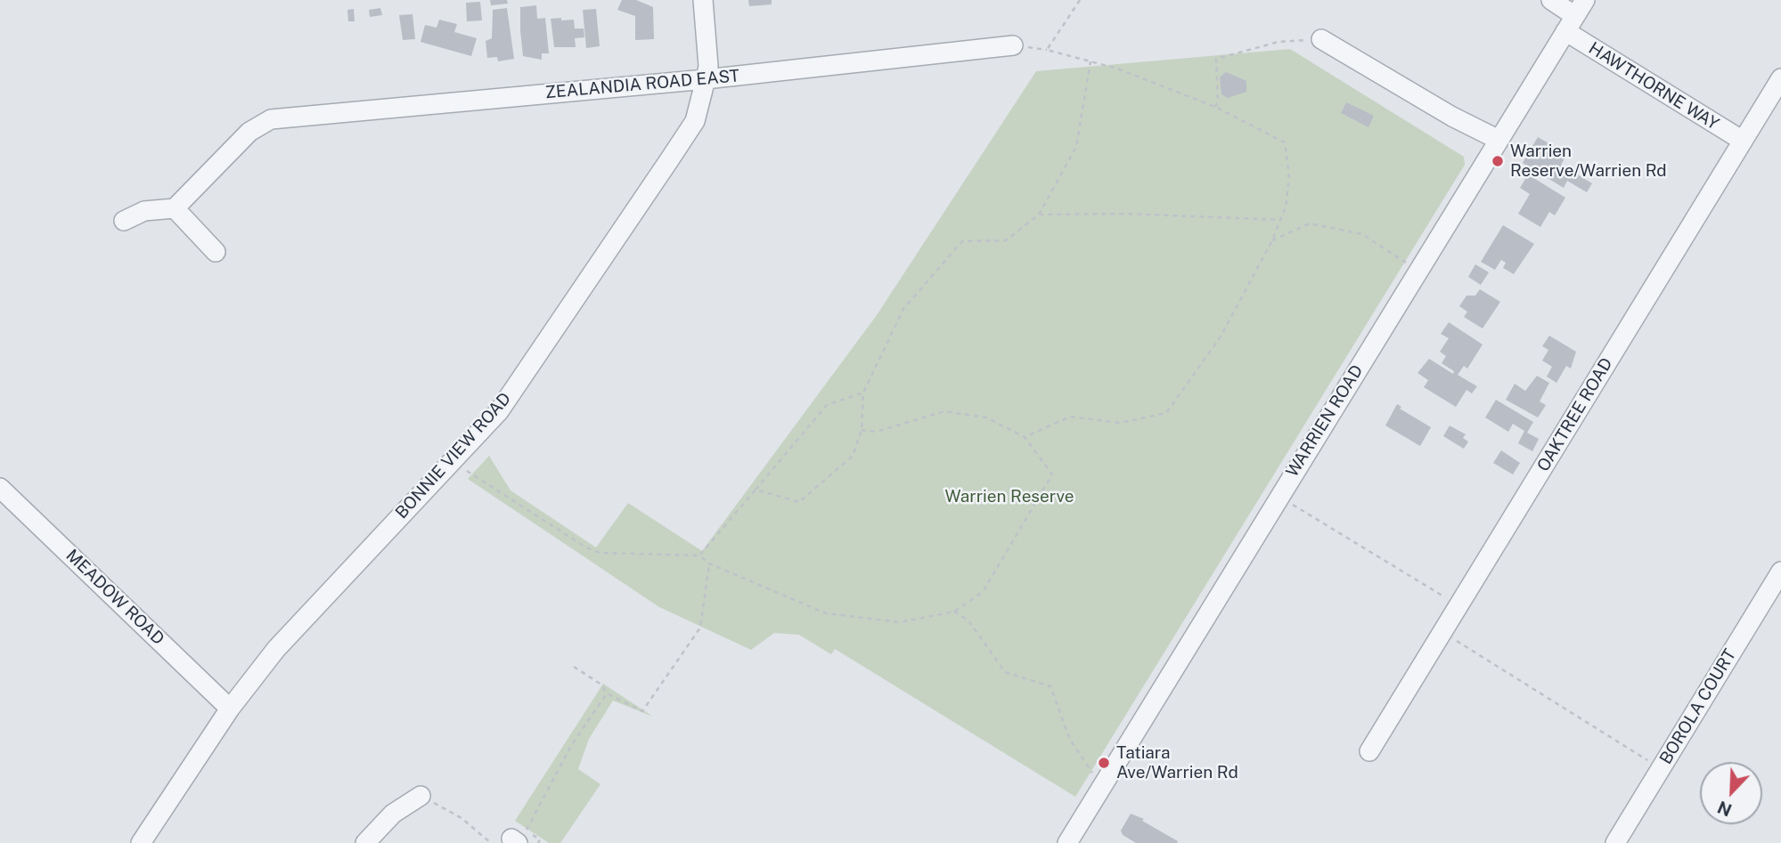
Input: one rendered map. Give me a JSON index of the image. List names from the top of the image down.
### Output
{
  "streets": {
    "street": [
      "ZEALANDIA ROAD EAST",
      "HAWTHORNE WAY",
      "OAKTREE ROAD",
      "WARRIEN ROAD",
      "BONNIE VIEW ROAD",
      "MEADOW ROAD",
      "BOROLA COURT"
    ]
  },
  "crossings": [
    ["ZEALANDIA ROAD EAST", "BONNIE VIEW ROAD"],
    ["HAWTHORNE WAY", "OAKTREE ROAD"],
    ["HAWTHORNE WAY", "WARRIEN ROAD"],
    ["BONNIE VIEW ROAD", "MEADOW ROAD"]
  ],
  "parks": ["Warrien Reserve"],
  "places": ["Warrien Reserve/Warrien Rd", "Tatiara Ave/Warrien Rd"],
  "north": "bottom left"
}
